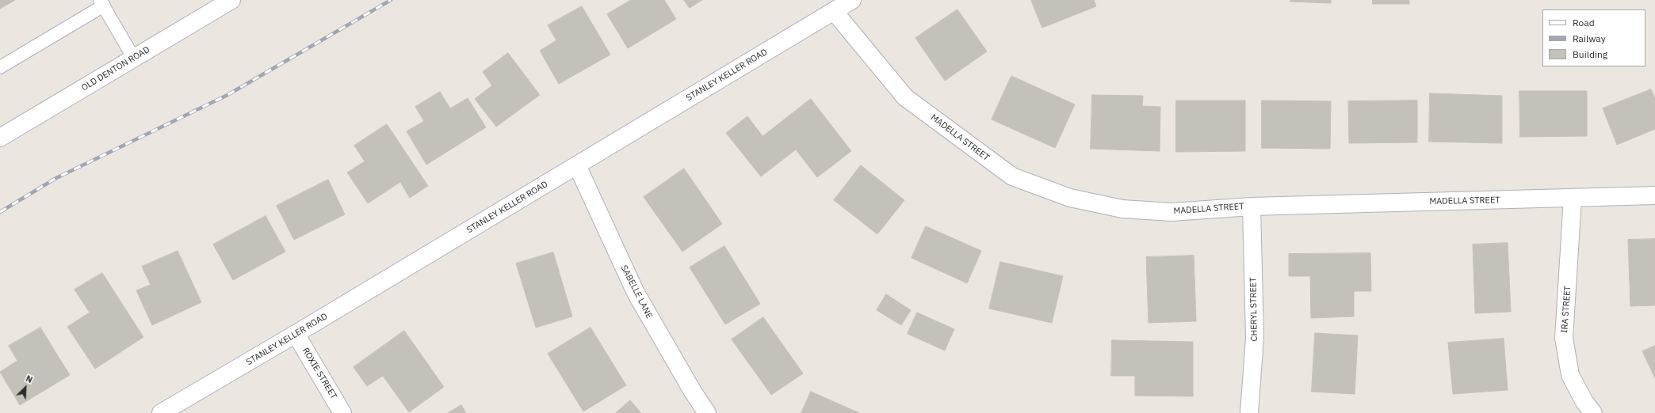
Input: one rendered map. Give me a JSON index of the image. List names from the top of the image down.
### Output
{
  "streets": {
    "street": [
      "OLD DENTON ROAD",
      "STANLEY KELLER ROAD",
      "MADELLA STREET",
      "SABELLE LANE",
      "CHERYL STREET",
      "IRA STREET",
      "ROXIE STREET"
    ]
  },
  "crossings": [
    ["STANLEY KELLER ROAD", "MADELLA STREET"],
    ["STANLEY KELLER ROAD", "SABELLE LANE"],
    ["STANLEY KELLER ROAD", "ROXIE STREET"],
    ["MADELLA STREET", "CHERYL STREET"],
    ["MADELLA STREET", "IRA STREET"]
  ],
  "legend": ["Road", "Railway", "Building"],
  "north": "top right"
}
